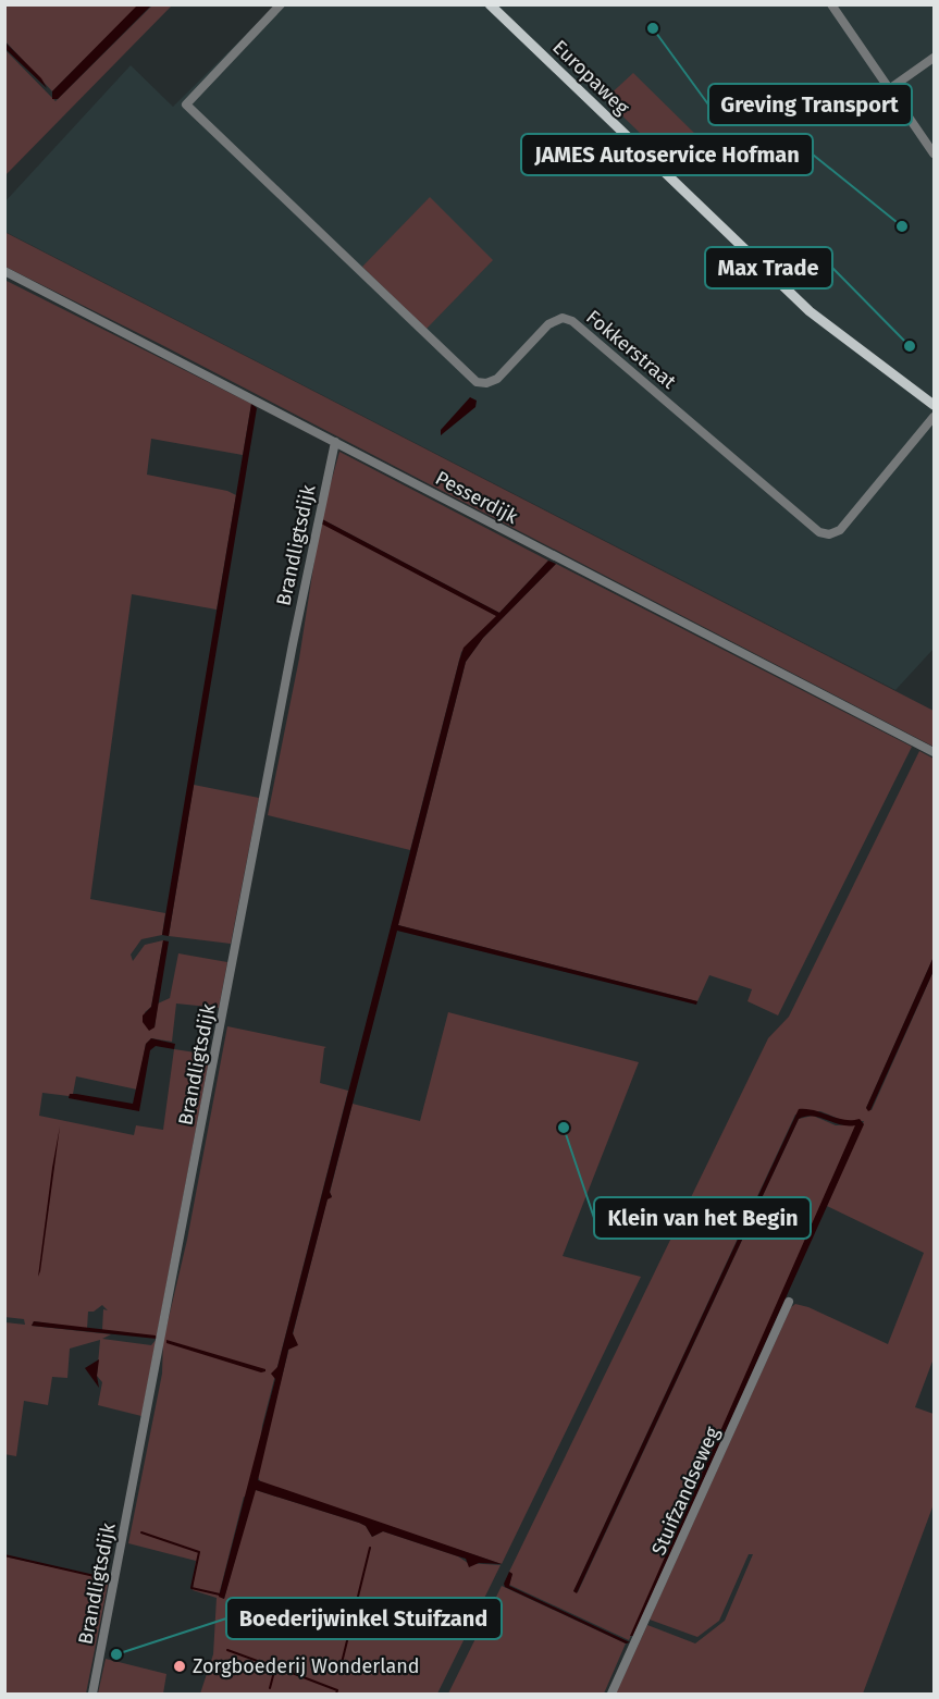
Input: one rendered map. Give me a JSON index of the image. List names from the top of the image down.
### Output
{
  "streets": {
    "main road": ["Europaweg"],
    "street": [
      "Fokkerstraat",
      "Pesserdijk",
      "Brandligtsdijk",
      "Stuifzandseweg"
    ]
  },
  "crossings": [
    ["Pesserdijk", "Brandligtsdijk"]
  ],
  "places": [
    "Greving Transport",
    "JAMES Autoservice Hofman",
    "Max Trade",
    "Klein van het Begin",
    "Boederijwinkel Stuifzand",
    "Zorgboederij Wonderland"
  ]
}
